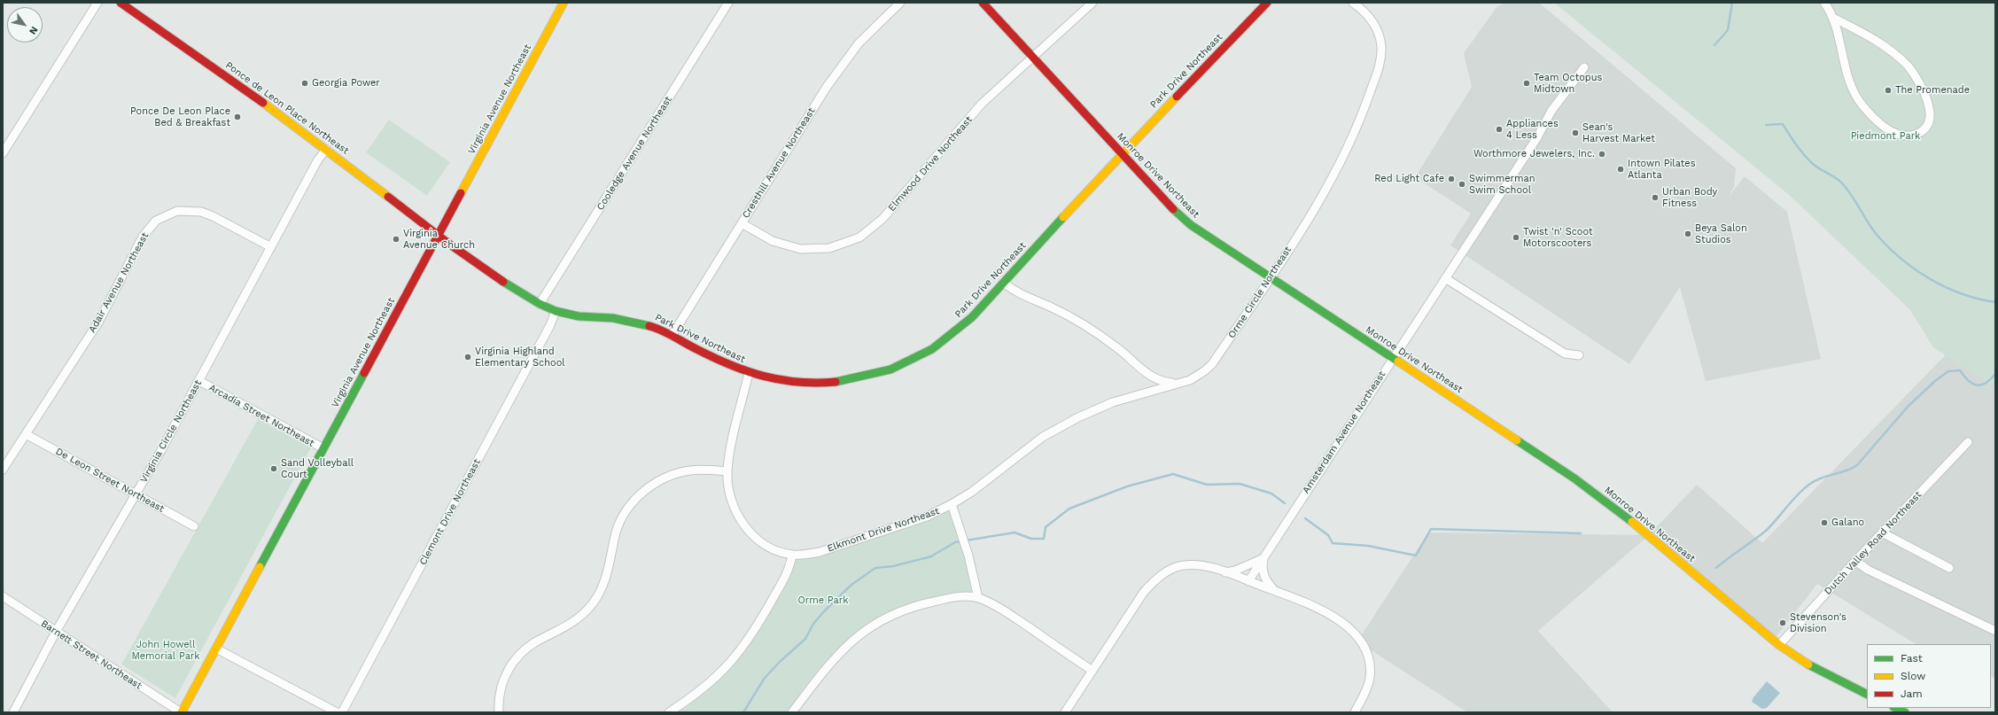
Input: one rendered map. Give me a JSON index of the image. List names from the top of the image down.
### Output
{
  "streets": {
    "street": [
      "Park Drive Northeast",
      "Virginia Avenue Northeast",
      "Ponce de Leon Place Northeast",
      "Cooledge Avenue Northeast",
      "Cresthill Avenue Northeast",
      "Elmwood Drive Northeast",
      "Monroe Drive Northeast",
      "Adair Avenue Northeast",
      "Orme Circle Northeast",
      "Arcadia Street Northeast",
      "Virginia Circle Northeast",
      "Amsterdam Avenue Northeast",
      "De Leon Street Northeast",
      "Clemont Drive Northeast",
      "Elkmont Drive Northeast",
      "Dutch Valley Road Northeast",
      "Barnett Street Northeast"
    ]
  },
  "crossings": [
    ["Park Drive Northeast", "Virginia Avenue Northeast"],
    ["Park Drive Northeast", "Ponce de Leon Place Northeast"],
    ["Park Drive Northeast", "Cooledge Avenue Northeast"],
    ["Park Drive Northeast", "Cresthill Avenue Northeast"],
    ["Park Drive Northeast", "Monroe Drive Northeast"],
    ["Park Drive Northeast", "Clemont Drive Northeast"],
    ["Park Drive Northeast", "Elkmont Drive Northeast"],
    ["Virginia Avenue Northeast", "Ponce de Leon Place Northeast"],
    ["Virginia Avenue Northeast", "Arcadia Street Northeast"],
    ["Virginia Avenue Northeast", "Barnett Street Northeast"],
    ["Ponce de Leon Place Northeast", "Virginia Circle Northeast"],
    ["Cresthill Avenue Northeast", "Elmwood Drive Northeast"],
    ["Elmwood Drive Northeast", "Monroe Drive Northeast"],
    ["Monroe Drive Northeast", "Orme Circle Northeast"],
    ["Monroe Drive Northeast", "Amsterdam Avenue Northeast"],
    ["Monroe Drive Northeast", "Dutch Valley Road Northeast"],
    ["Adair Avenue Northeast", "Virginia Circle Northeast"],
    ["Adair Avenue Northeast", "De Leon Street Northeast"],
    ["Orme Circle Northeast", "Elkmont Drive Northeast"],
    ["Arcadia Street Northeast", "Virginia Circle Northeast"],
    ["Virginia Circle Northeast", "De Leon Street Northeast"],
    ["Virginia Circle Northeast", "Barnett Street Northeast"]
  ],
  "parks": ["Piedmont Park", "Orme Park", "John Howell Memorial Park"],
  "places": [
    "Georgia Power",
    "Team Octopus Midtown",
    "The Promenade",
    "Ponce De Leon Place Bed & Breakfast",
    "Appliances 4 Less",
    "Sean's Harvest Market",
    "Worthmore Jewelers, Inc.",
    "Intown Pilates Atlanta",
    "Red Light Cafe",
    "Swimmerman Swim School",
    "Urban Body Fitness",
    "Beya Salon Studios",
    "Twist 'n' Scoot Motorscooters",
    "Virginia Avenue Church",
    "Virginia Highland Elementary School",
    "Sand Volleyball Court",
    "Galano",
    "Stevenson's Division"
  ],
  "legend": ["Fast", "Slow", "Jam"],
  "north": "bottom right"
}
